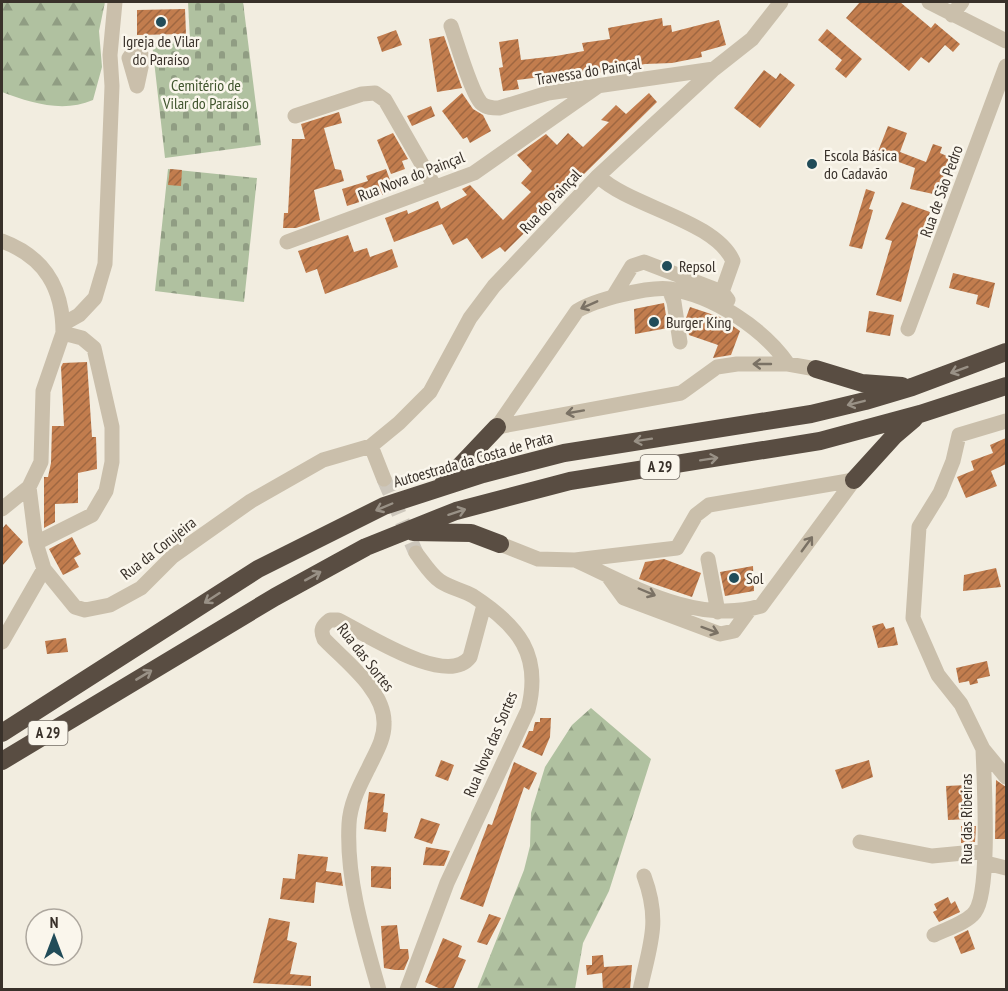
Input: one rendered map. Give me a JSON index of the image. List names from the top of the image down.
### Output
{
  "streets": {
    "highway": ["Autoestrada da Costa de Prata", "A 29"],
    "street": [
      "Travessa do Painçal",
      "Rua Nova do Painçal",
      "Rua de São Pedro",
      "Rua do Painçal",
      "Rua da Corujeira",
      "Rua das Sortes",
      "Rua Nova das Sortes",
      "Rua das Ribeiras"
    ]
  },
  "crossings": [
    ["Travessa do Painçal", "Rua Nova do Painçal"],
    ["Travessa do Painçal", "Rua do Painçal"],
    ["Rua do Painçal", "Rua da Corujeira"],
    ["Rua das Sortes", "Rua Nova das Sortes"]
  ],
  "parks": ["Cemitério de Vilar do Paraíso"],
  "places": [
    "Igreja de Vilar do Paraíso",
    "Escola Básica do Cadavão",
    "Repsol",
    "Burger King",
    "Sol"
  ],
  "north": "top"
}
